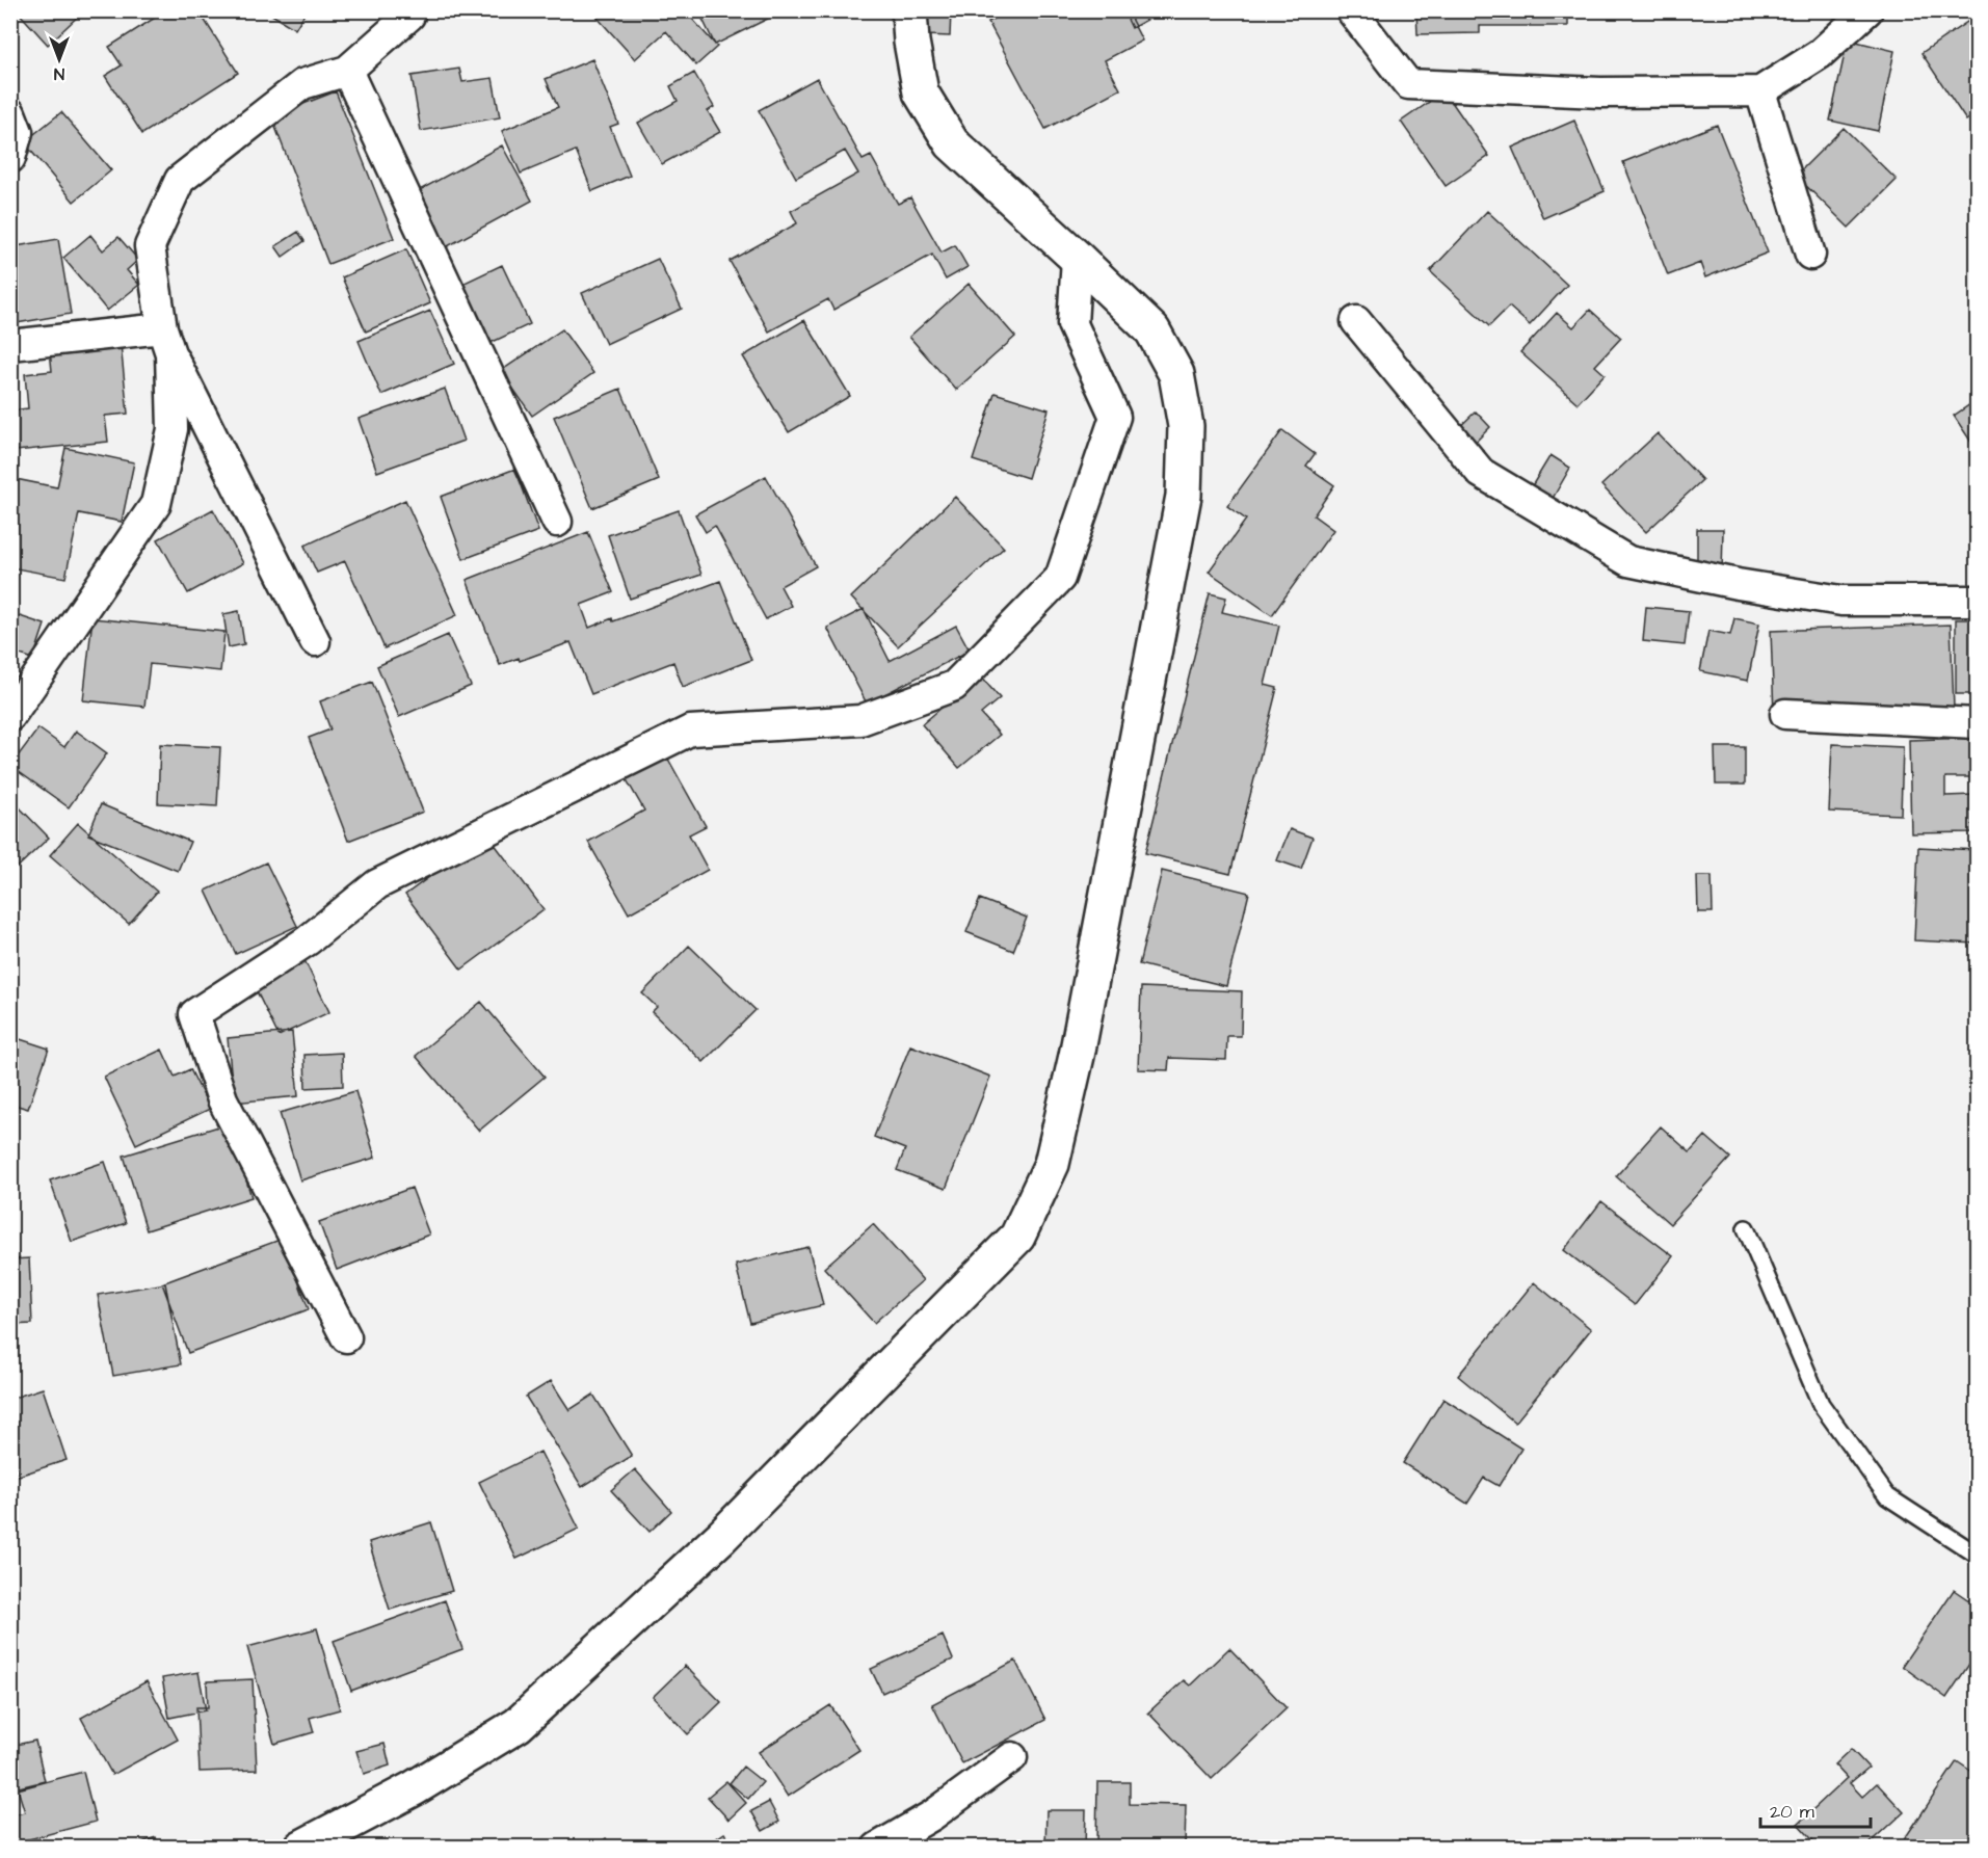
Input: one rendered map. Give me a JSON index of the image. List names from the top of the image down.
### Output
{
  "scale_bar": "20 m",
  "north": "bottom"
}
